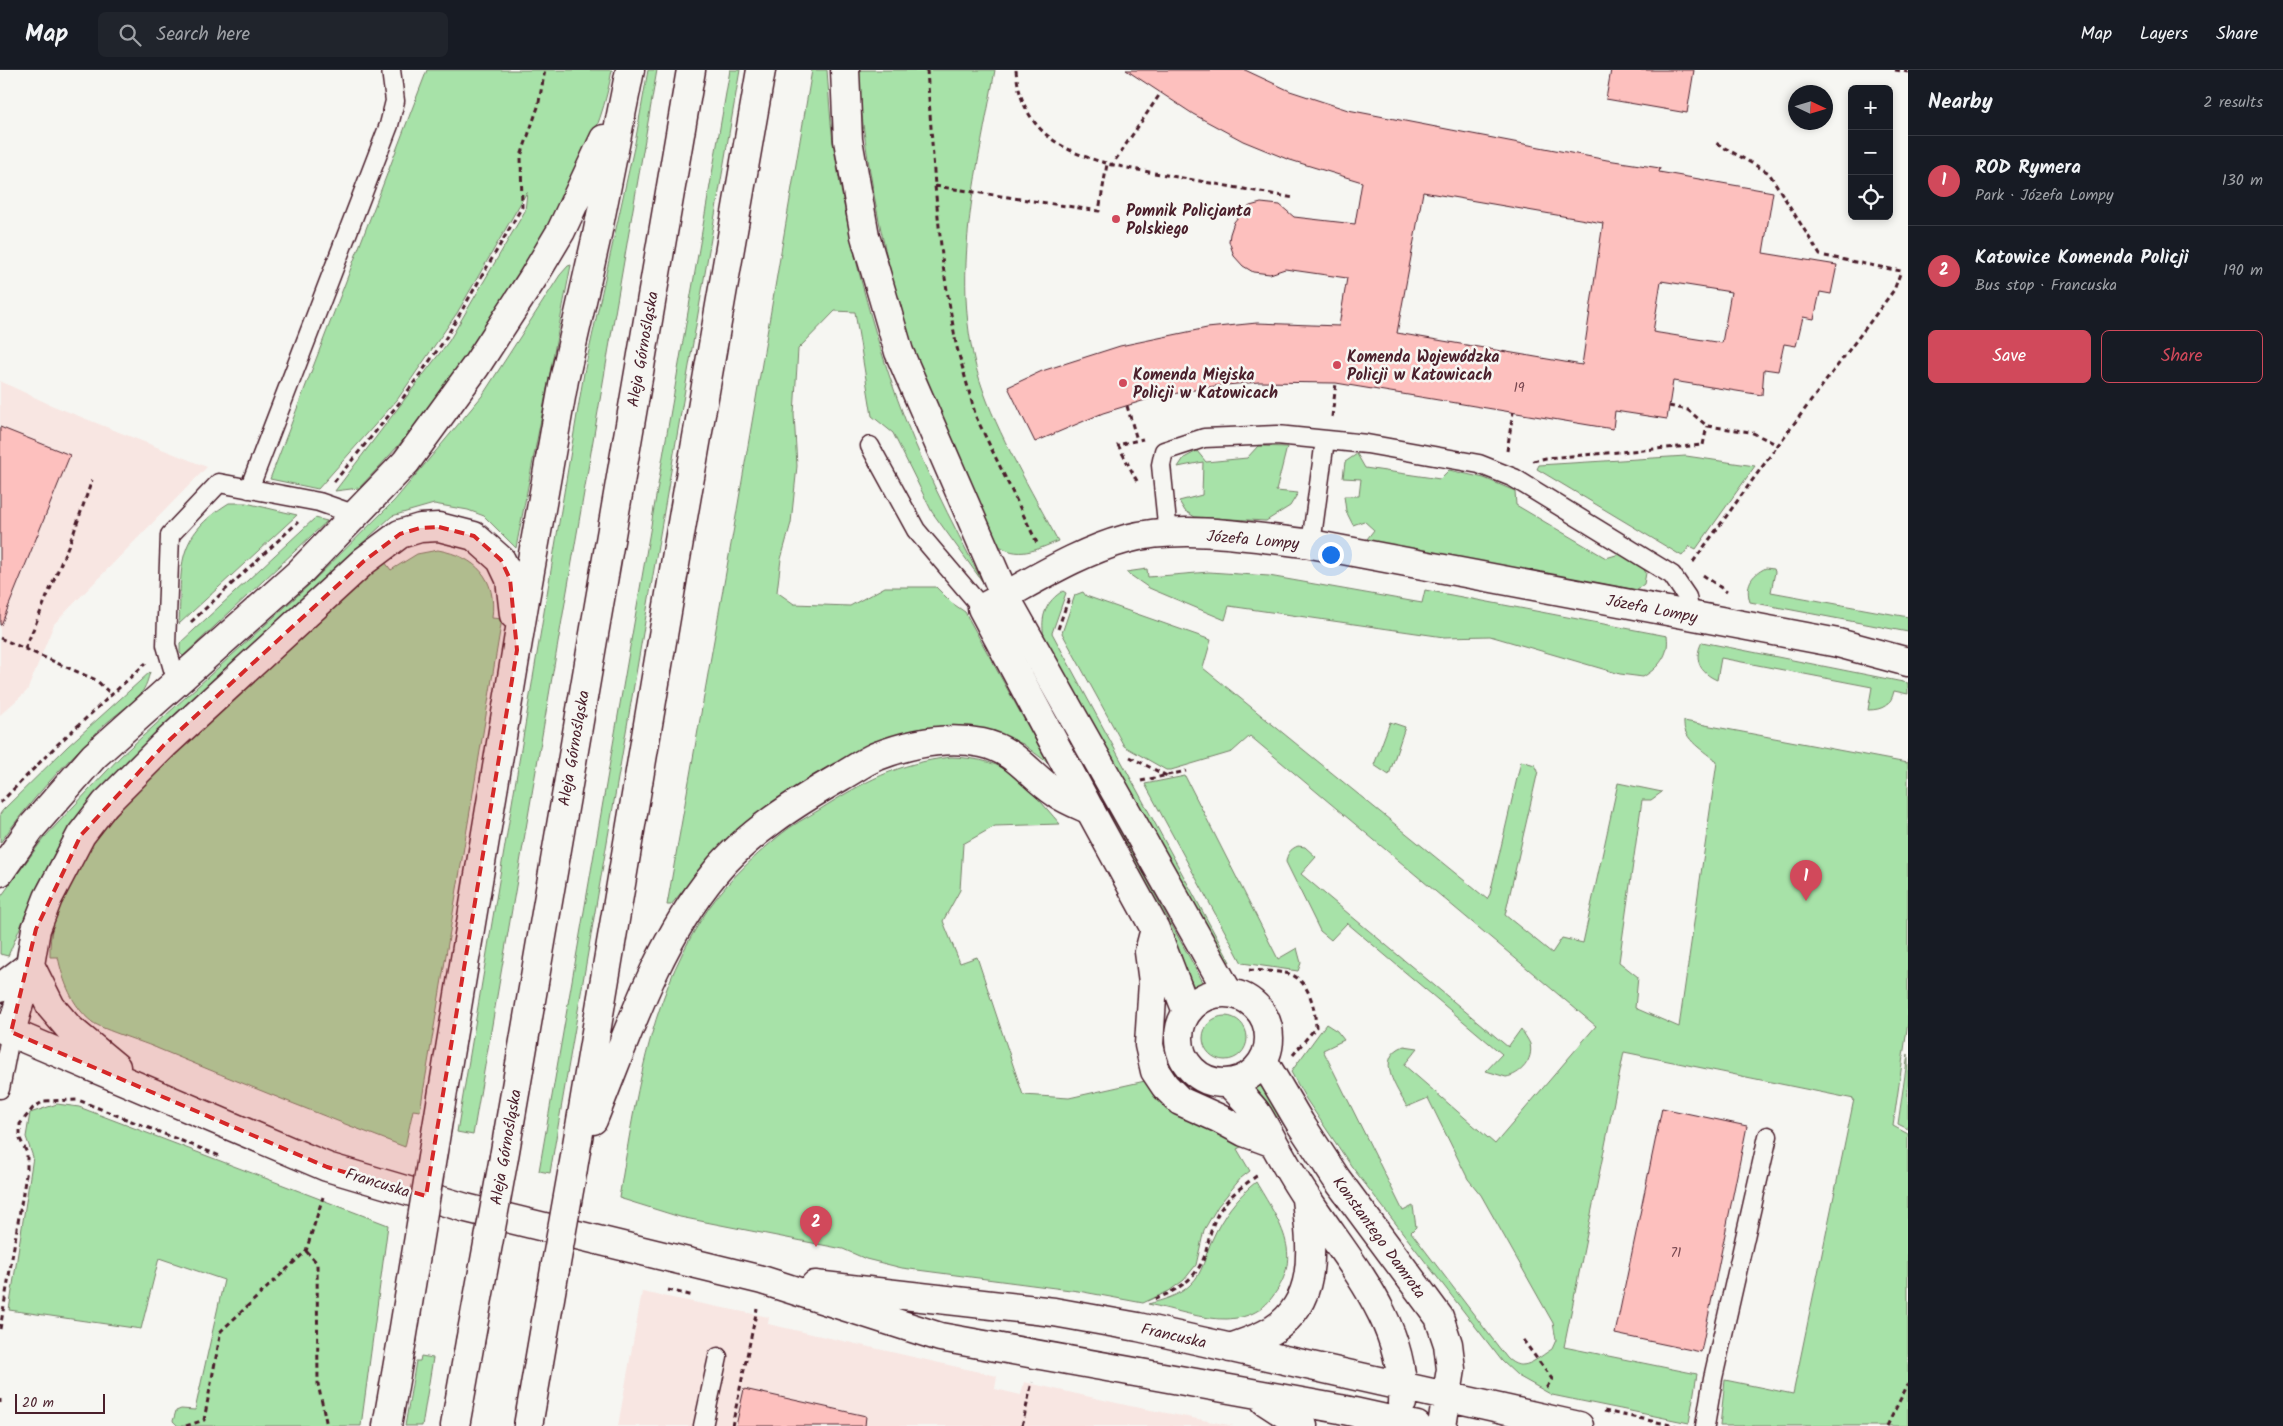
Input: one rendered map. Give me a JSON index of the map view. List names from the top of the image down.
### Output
{
  "streets": {
    "main road": [
      "Aleja Górnośląska",
      "Józefa Lompy",
      "Francuska",
      "Konstantego Damrota"
    ]
  },
  "crossings": [
    ["Francuska", "Konstantego Damrota"]
  ],
  "places": ["Pomnik Policjanta Polskiego", "Komenda Wojewódzka Policji w Katowicach", "Komenda Miejska Policji w Katowicach"],
  "house_numbers": ["19", "71"],
  "scale_bar": "20 m",
  "north": "right",
  "page": {
    "header": "Map",
    "search": "Search here",
    "nav": ["Map", "Layers", "Share"],
    "heading": ["Nearby", "2 results"],
    "map_buttons": ["+", "−"],
    "list": [
      {
        "mark": "1",
        "name": "ROD Rymera",
        "note": "Park · Józefa Lompy",
        "value": "130 m"
      },
      {
        "mark": "2",
        "name": "Katowice Komenda Policji",
        "note": "Bus stop · Francuska",
        "value": "190 m"
      }
    ],
    "buttons": ["Save", "Share"],
    "pins": ["1", "2"],
    "scale": "20 m"
  }
}
